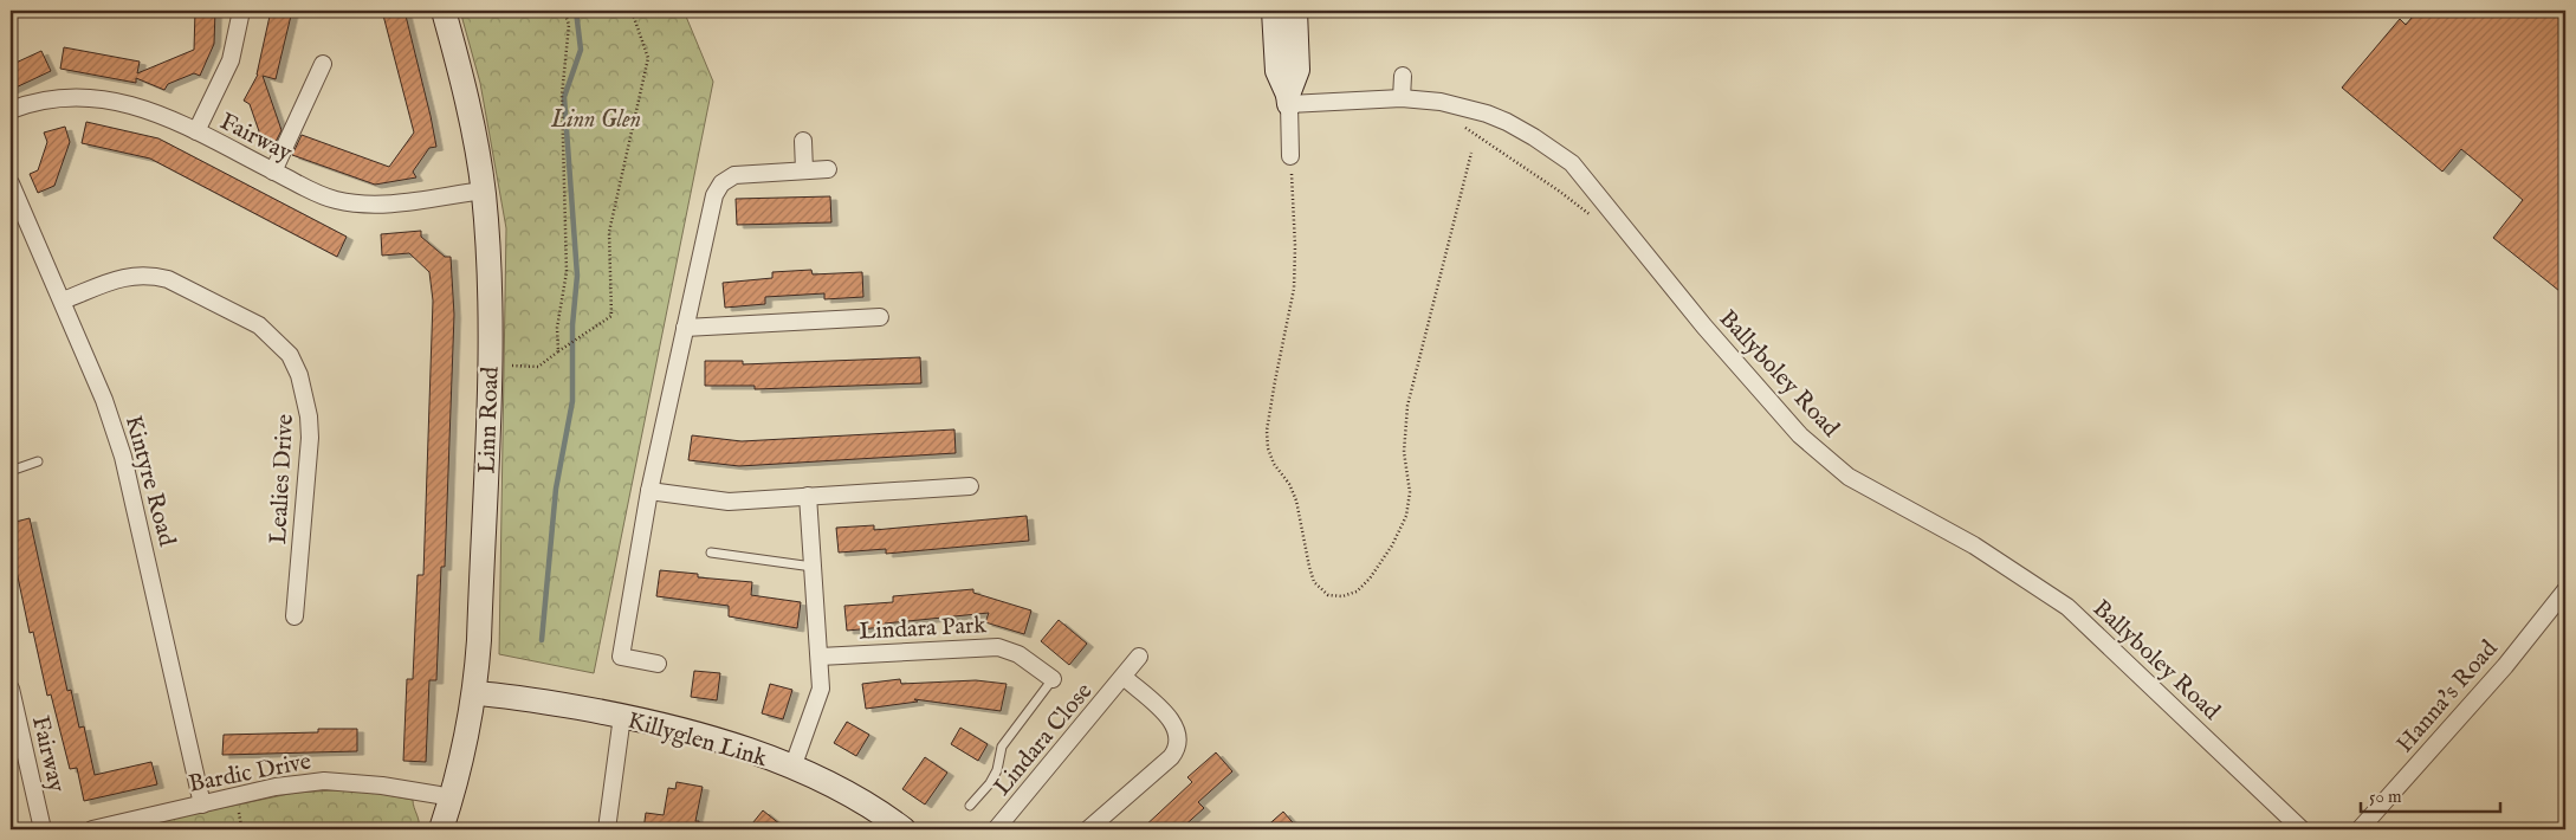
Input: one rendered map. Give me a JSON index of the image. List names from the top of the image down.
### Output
{
  "streets": {
    "street": [
      "Fairway",
      "Ballyboley Road",
      "Linn Road",
      "Lealies Drive",
      "Kintyre Road",
      "Lindara Park",
      "Hanna's Road",
      "Killyglen Link",
      "Lindara Close",
      "Bardic Drive"
    ]
  },
  "crossings": [
    ["Fairway", "Linn Road"],
    ["Linn Road", "Killyglen Link"],
    ["Linn Road", "Bardic Drive"],
    ["Lealies Drive", "Kintyre Road"],
    ["Kintyre Road", "Bardic Drive"]
  ],
  "parks": ["Linn Glen"],
  "scale_bar": "50 m"
}
